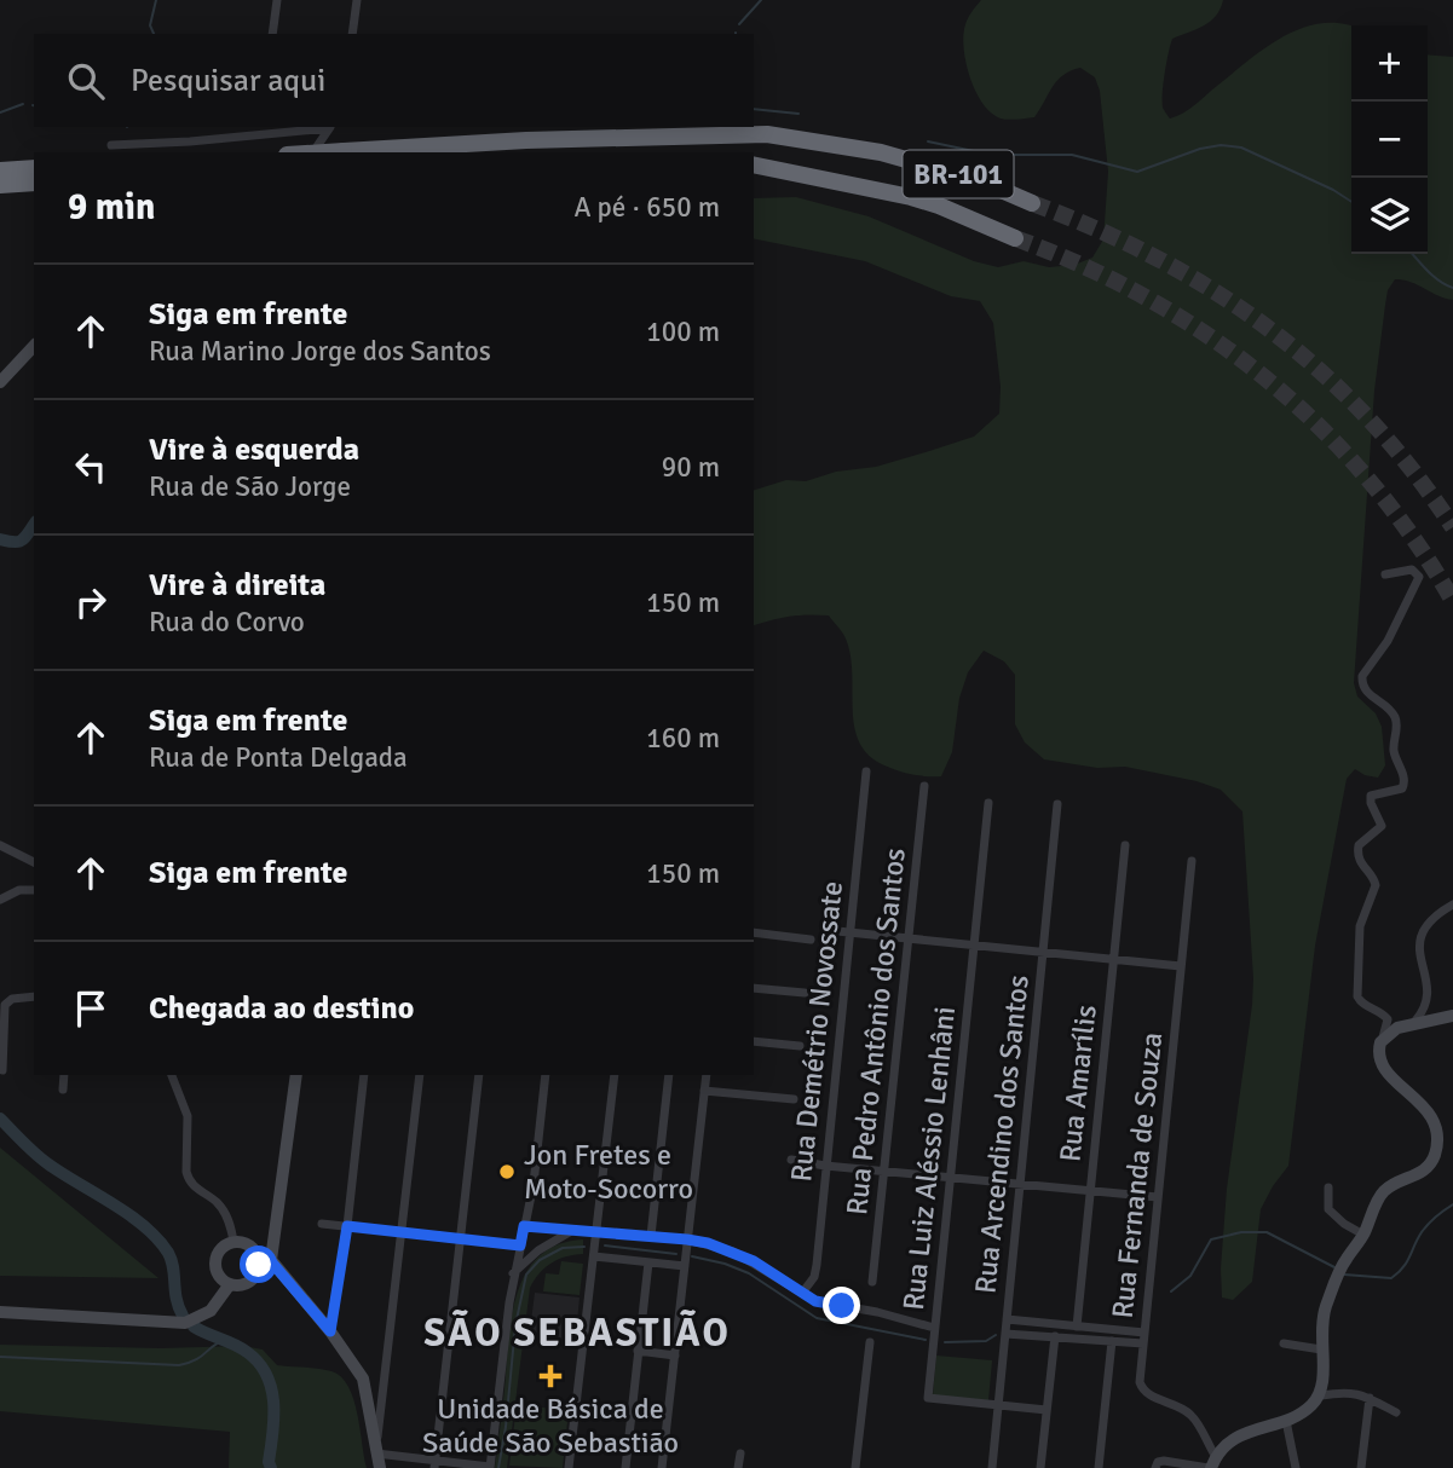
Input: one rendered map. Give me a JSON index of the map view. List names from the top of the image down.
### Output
{
  "streets": {
    "highway": ["BR-101"],
    "street": [
      "Rua Demétrio Novossate",
      "Rua Pedro Antônio dos Santos",
      "Rua Amarílis",
      "Rua Arcendino dos Santos",
      "Rua Luiz Aléssio Lenhâni",
      "Rua Fernanda de Souza"
    ]
  },
  "crossings": [
    ["Rua Arcendino dos Santos", "Rua Luiz Aléssio Lenhâni"]
  ],
  "districts": ["SÃO SEBASTIÃO"],
  "places": {
    "other": ["Jon Fretes e Moto-Socorro"],
    "health": ["Unidade Básica de Saúde São Sebastião"]
  },
  "page": {
    "map_buttons": ["+", "−"],
    "search": "Pesquisar aqui",
    "heading": ["9 min", "A pé · 650 m"],
    "list": [
      ["Siga em frente", "Rua Marino Jorge dos Santos", "100 m"],
      ["Vire à esquerda", "Rua de São Jorge", "90 m"],
      ["Vire à direita", "Rua do Corvo", "150 m"],
      ["Siga em frente", "Rua de Ponta Delgada", "160 m"],
      ["Siga em frente", "150 m"],
      "Chegada ao destino"
    ]
  }
}
